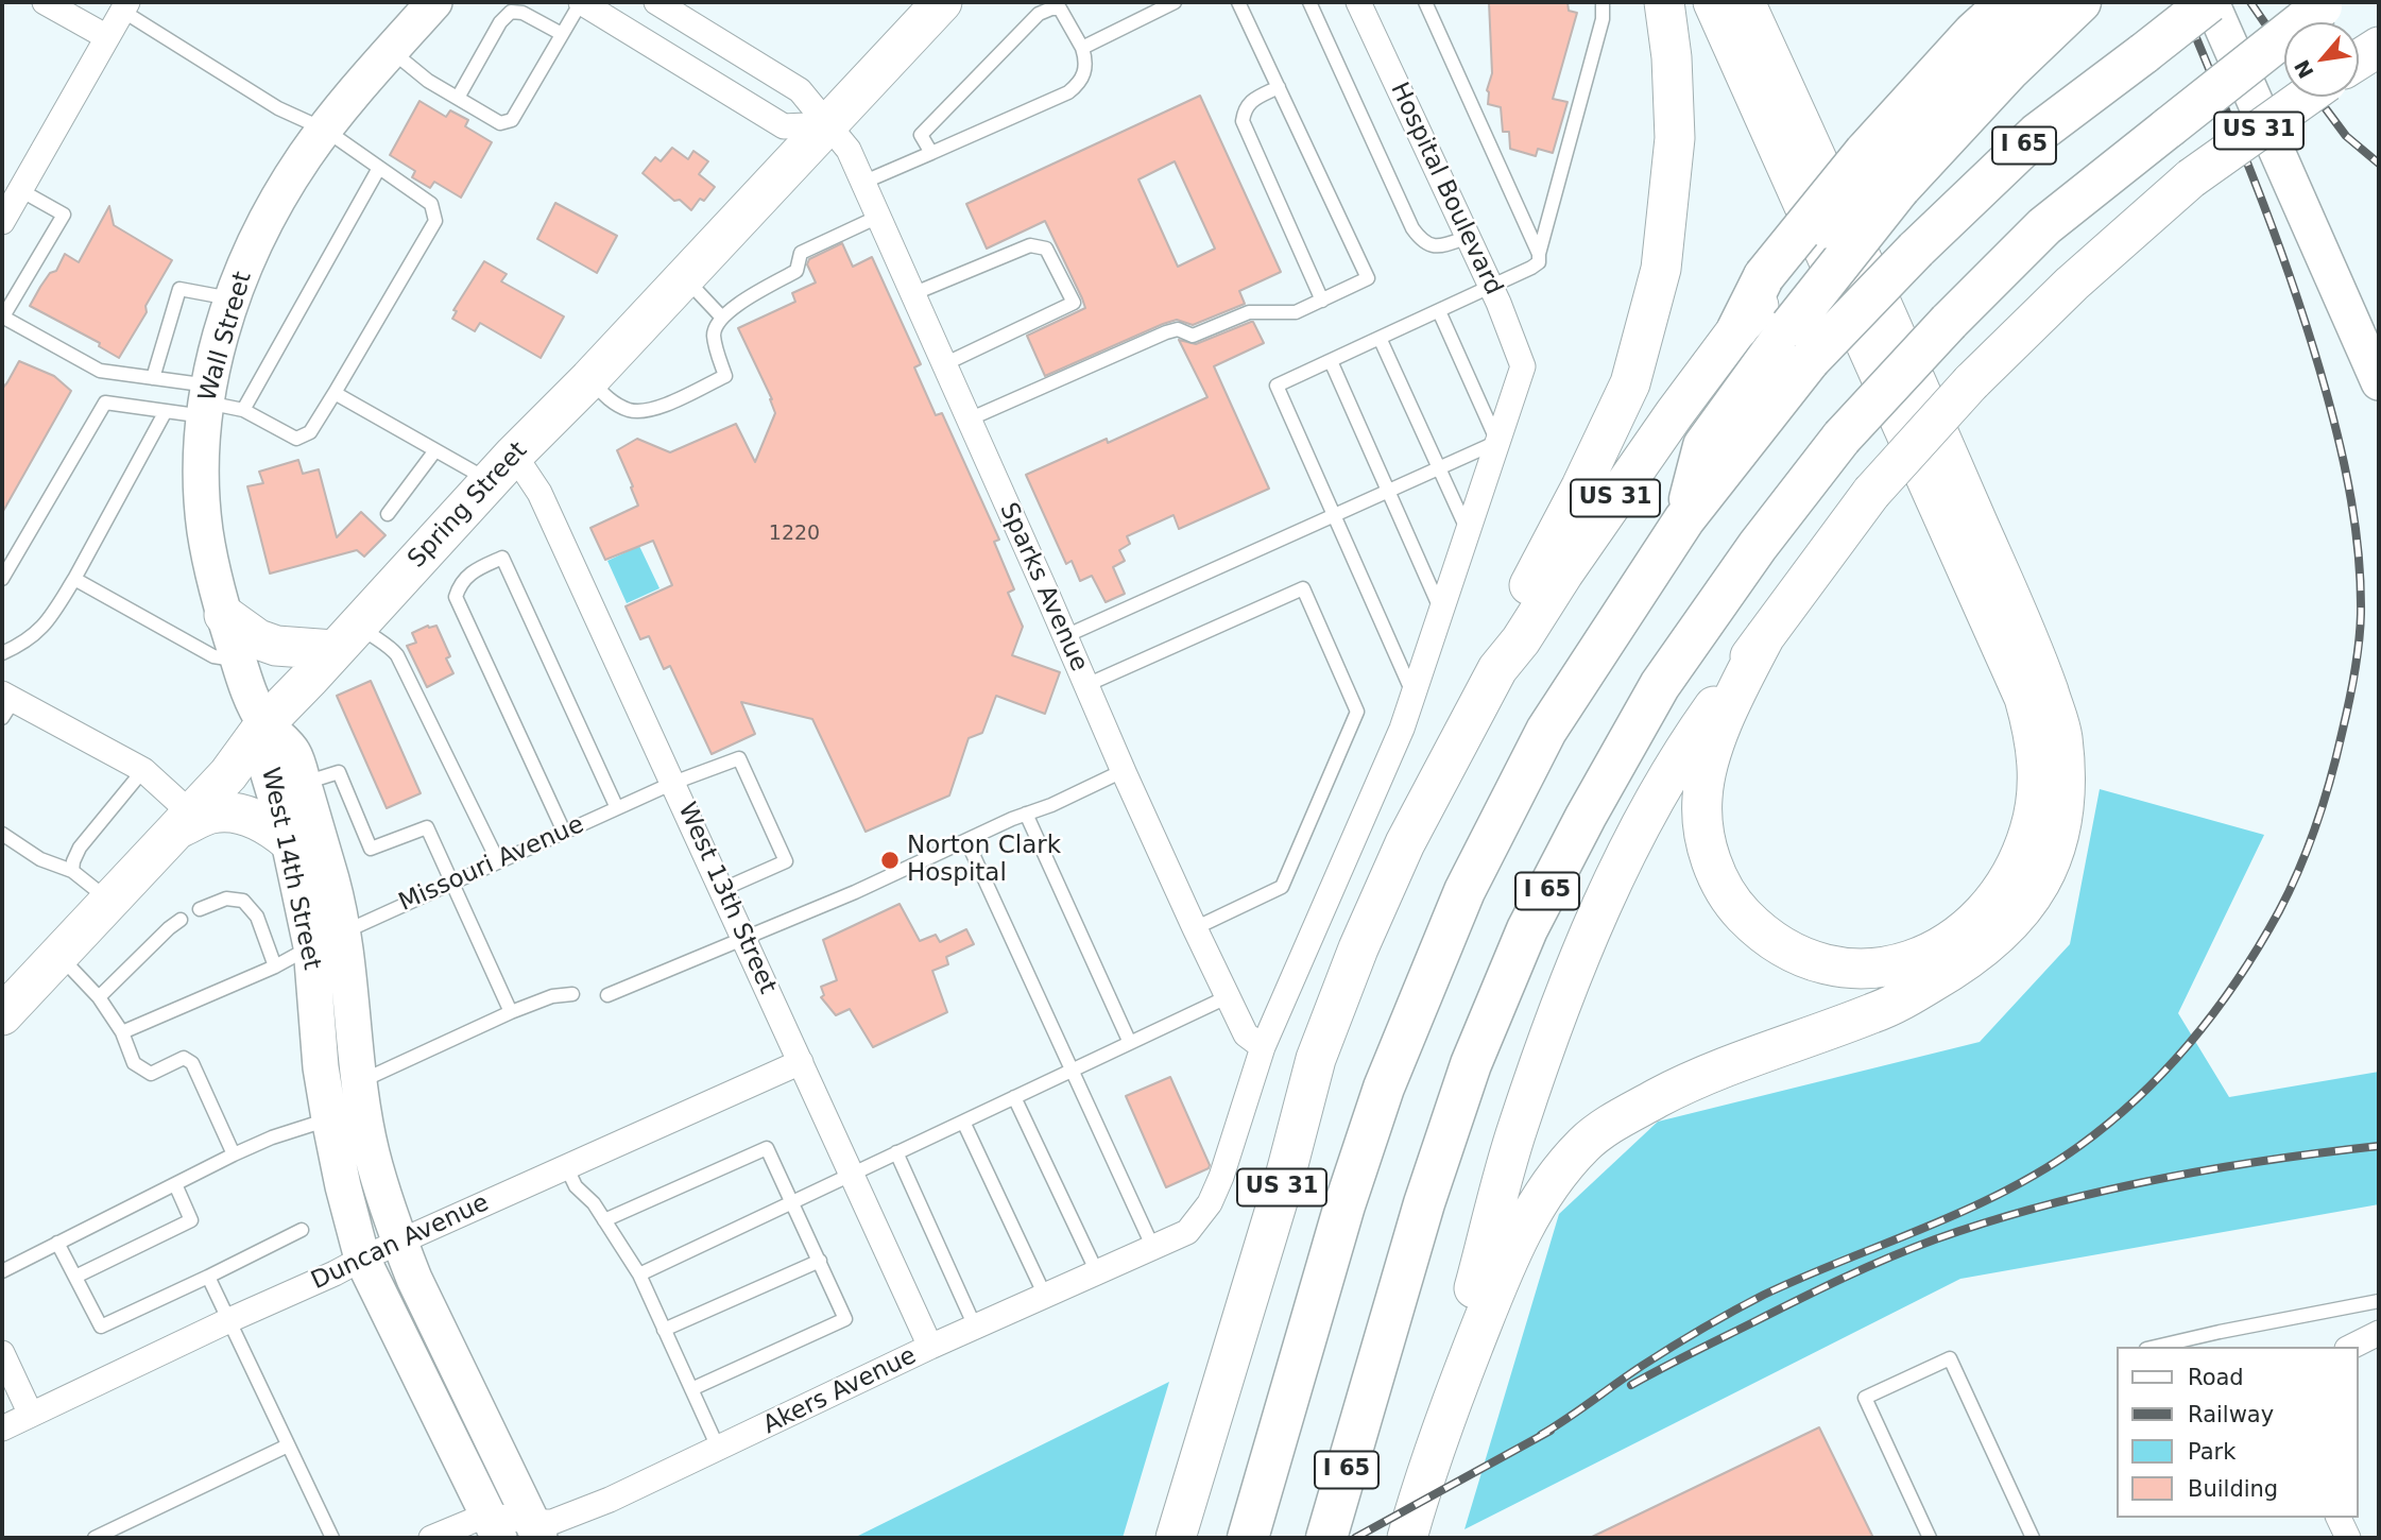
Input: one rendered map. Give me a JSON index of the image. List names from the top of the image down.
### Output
{
  "streets": {
    "highway": ["I 65"],
    "main road": ["US 31", "Spring Street"],
    "street": [
      "Hospital Boulevard",
      "Wall Street",
      "Sparks Avenue",
      "West 14th Street",
      "West 13th Street",
      "Duncan Avenue",
      "Akers Avenue"
    ],
    "lane": ["Missouri Avenue"]
  },
  "crossings": [
    ["Wall Street", "Spring Street"],
    ["Wall Street", "West 14th Street"],
    ["Spring Street", "Sparks Avenue"],
    ["Spring Street", "West 14th Street"],
    ["Spring Street", "West 13th Street"],
    ["Sparks Avenue", "Akers Avenue"],
    ["Missouri Avenue", "West 14th Street"],
    ["Missouri Avenue", "West 13th Street"],
    ["West 14th Street", "Duncan Avenue"],
    ["West 14th Street", "Akers Avenue"],
    ["West 13th Street", "Duncan Avenue"],
    ["West 13th Street", "Akers Avenue"]
  ],
  "places": ["Norton Clark Hospital"],
  "house_numbers": ["1220"],
  "legend": [
    "Road",
    "Railway",
    "Park",
    "Building"
  ],
  "north": "bottom left"
}
